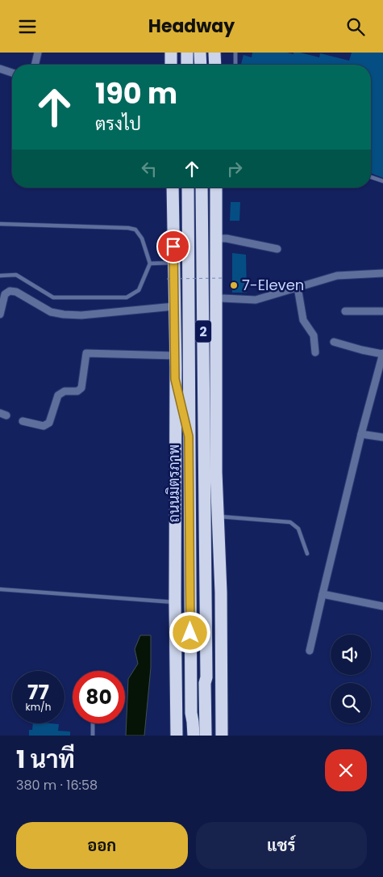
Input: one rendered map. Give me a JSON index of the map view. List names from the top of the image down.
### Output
{
  "streets": {
    "highway": ["2", "ถนนมิตรภาพ"]
  },
  "places": ["7-Eleven"],
  "page": {
    "header": "Headway",
    "turn": ["190 m", "ตรงไป"],
    "speed": "77 km/h",
    "limit": "80",
    "heading": ["1 นาที", "380 m · 16:58"],
    "buttons": ["ออก", "แชร์"]
  }
}
